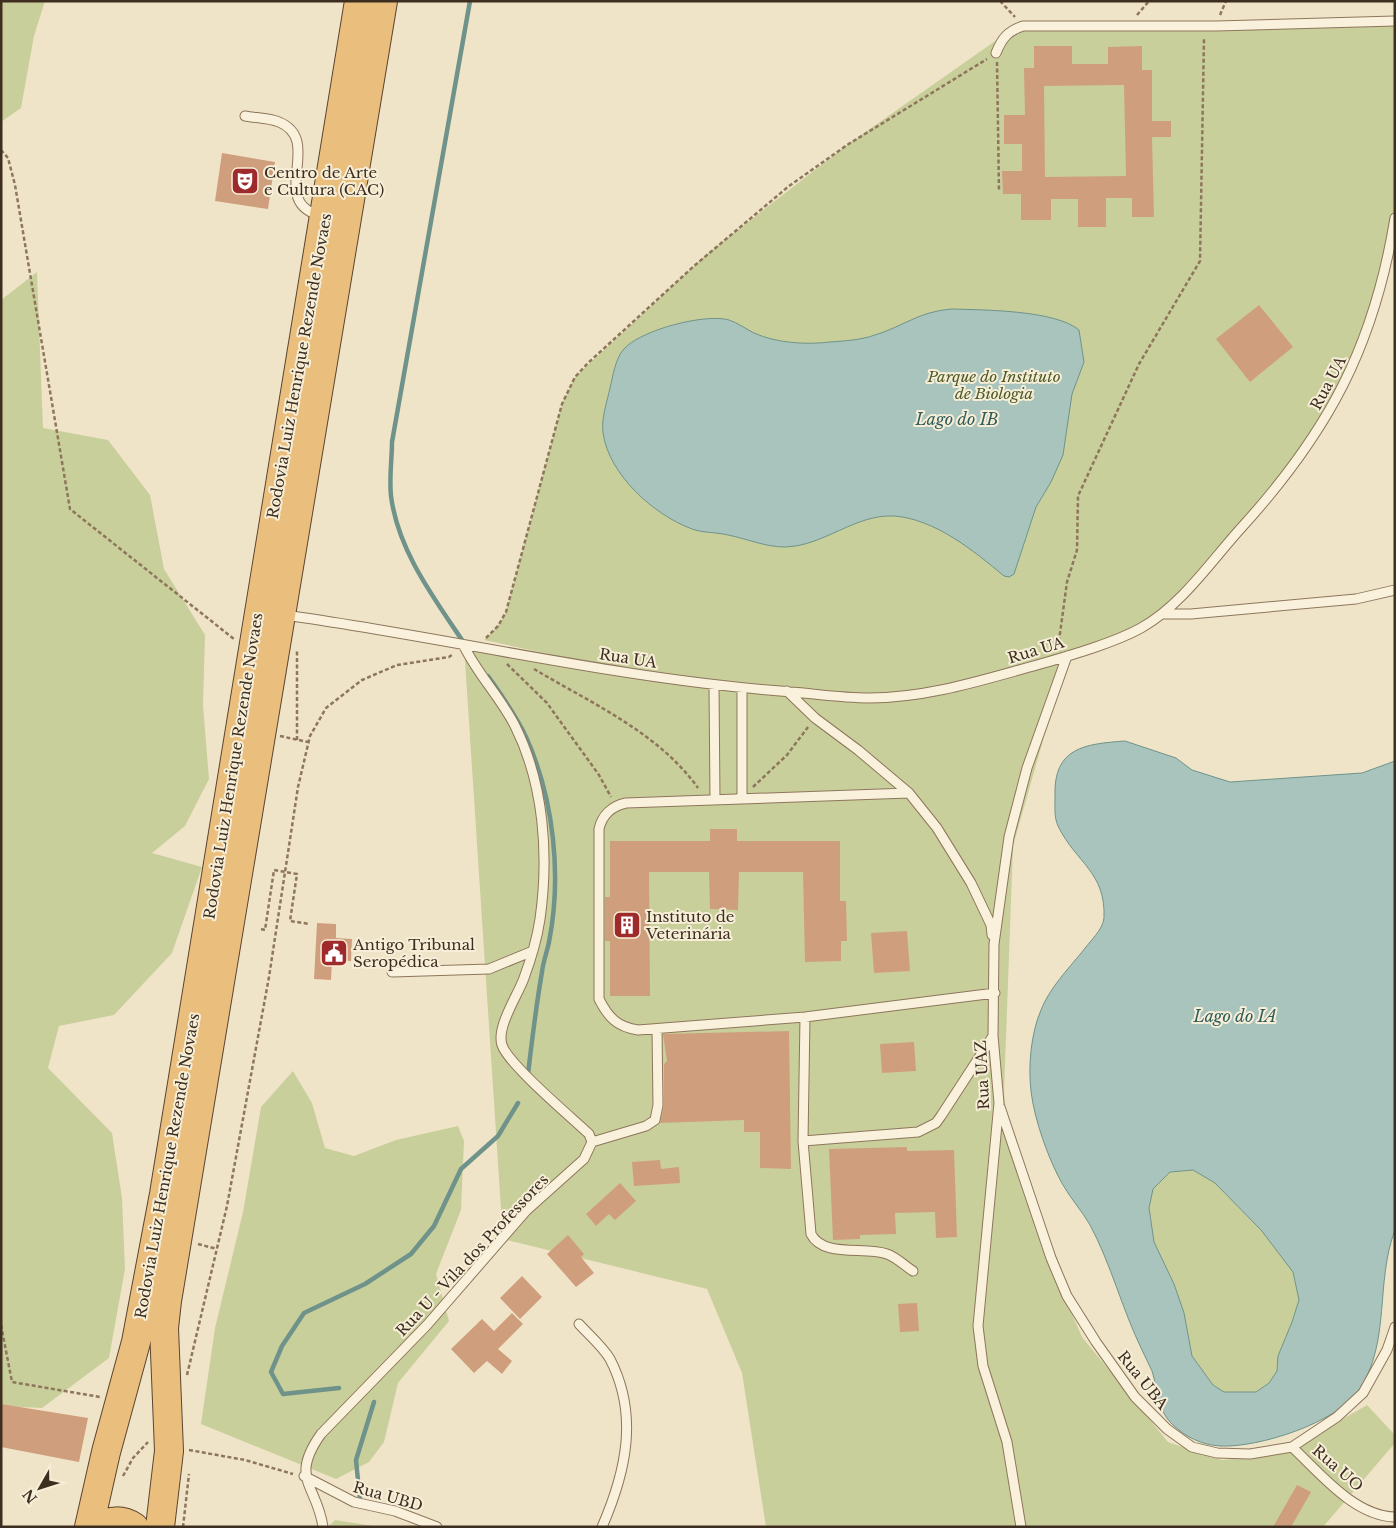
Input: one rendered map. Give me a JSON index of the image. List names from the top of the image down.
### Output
{
  "streets": {
    "highway": ["Rodovia Luiz Henrique Rezende Novaes"],
    "lane": [
      "Rua UA",
      "Rua UAZ",
      "Rua U - Vila dos Professores",
      "Rua UBA",
      "Rua UO",
      "Rua UBD"
    ]
  },
  "crossings": [
    ["Rodovia Luiz Henrique Rezende Novaes", "Rua UA"],
    ["Rua UA", "Rua UAZ"],
    ["Rua UAZ", "Rua UBA"],
    ["Rua U - Vila dos Professores", "Rua UBD"],
    ["Rua UBA", "Rua UO"]
  ],
  "water": ["Lago do IB", "Lago do IA"],
  "parks": ["Parque do Instituto de Biologia"],
  "places": {
    "theatre": ["Centro de Arte e Cultura (CAC)"],
    "building": ["Instituto de Veterinária"],
    "public building": ["Antigo Tribunal Seropédica"]
  },
  "north": "bottom left"
}
